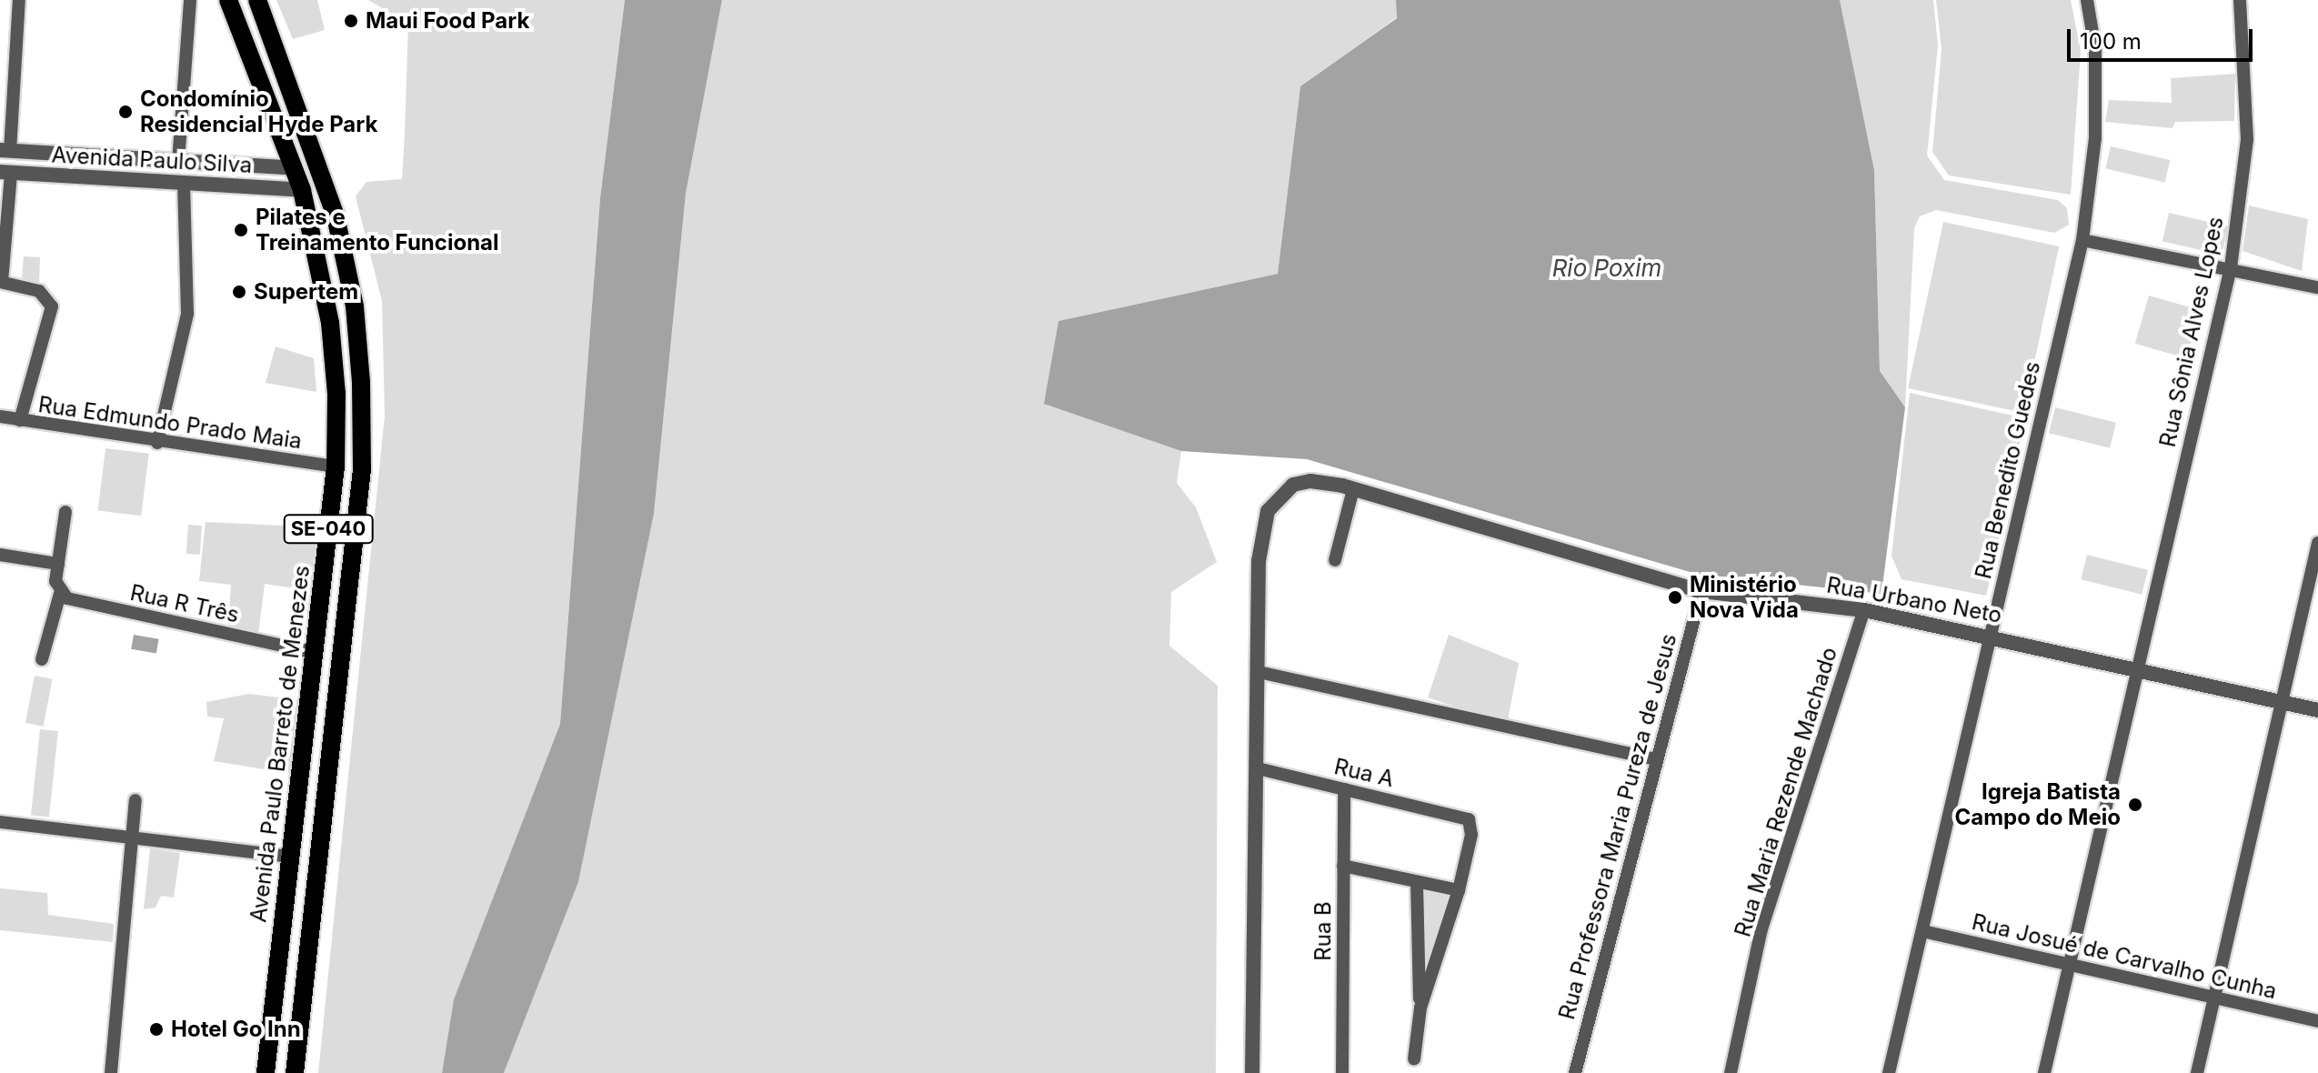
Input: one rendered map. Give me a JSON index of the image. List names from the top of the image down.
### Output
{
  "streets": {
    "main road": ["SE-040", "Avenida Paulo Barreto de Menezes"],
    "street": [
      "Avenida Paulo Silva",
      "Rua Sônia Alves Lopes",
      "Rua Edmundo Prado Maia",
      "Rua Benedito Guedes",
      "Rua Urbano Neto",
      "Rua R Três",
      "Rua A",
      "Rua Maria Rezende Machado",
      "Rua Professora Maria Pureza de Jesus",
      "Rua B",
      "Rua Josué de Carvalho Cunha"
    ]
  },
  "crossings": [
    ["Avenida Paulo Silva", "Avenida Paulo Barreto de Menezes"],
    ["Rua Sônia Alves Lopes", "Rua Urbano Neto"],
    ["Rua Sônia Alves Lopes", "Rua Josué de Carvalho Cunha"],
    ["Rua Edmundo Prado Maia", "Avenida Paulo Barreto de Menezes"],
    ["Rua Benedito Guedes", "Rua Urbano Neto"],
    ["Rua Benedito Guedes", "Rua Josué de Carvalho Cunha"],
    ["Rua Urbano Neto", "Rua Maria Rezende Machado"],
    ["Rua Urbano Neto", "Rua Professora Maria Pureza de Jesus"],
    ["Rua R Três", "Avenida Paulo Barreto de Menezes"],
    ["Rua A", "Rua B"]
  ],
  "water": ["Rio Poxim"],
  "places": [
    "Maui Food Park",
    "Condomínio Residencial Hyde Park",
    "Pilates e Treinamento Funcional",
    "Supertem",
    "Ministério Nova Vida",
    "Igreja Batista Campo do Meio",
    "Hotel Go Inn"
  ],
  "scale_bar": "100 m"
}
